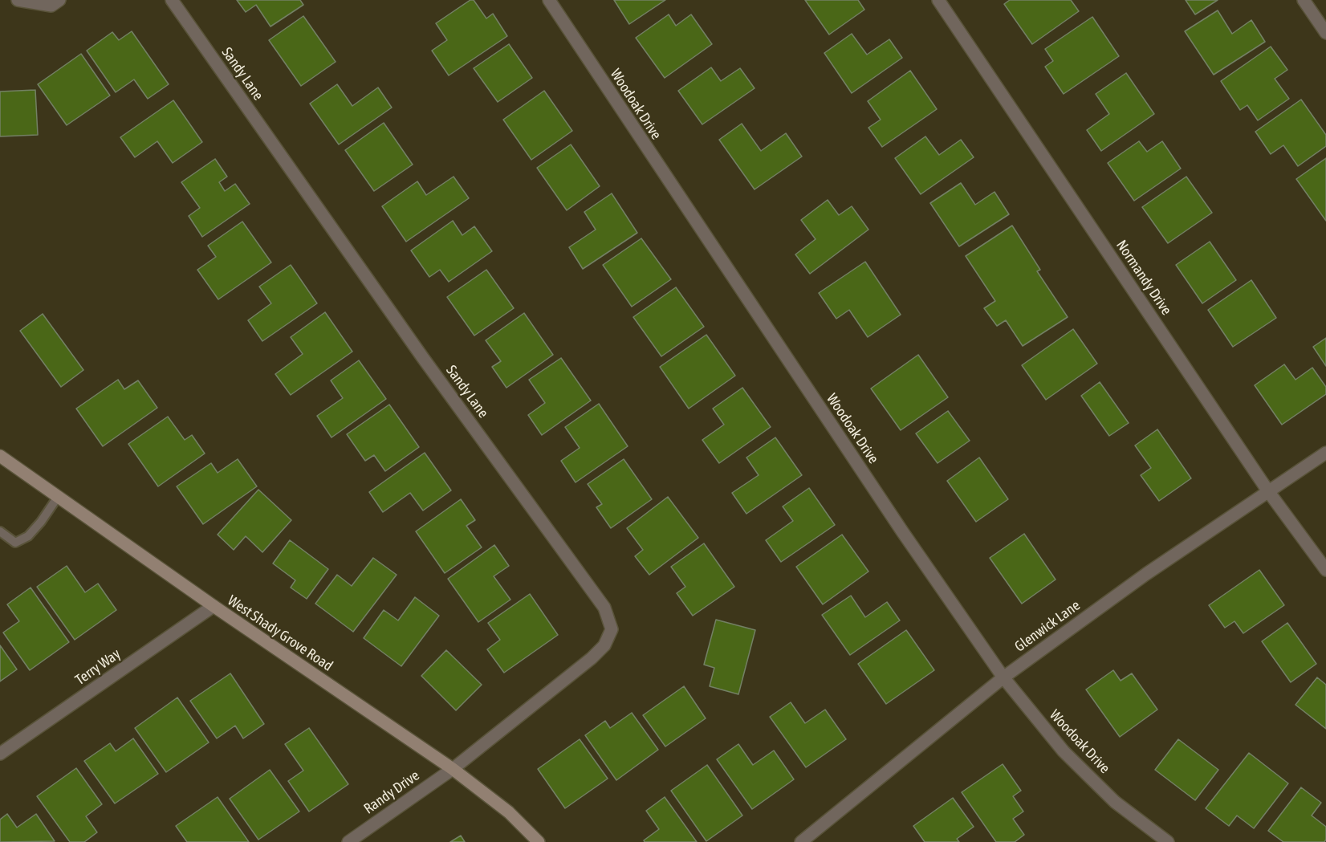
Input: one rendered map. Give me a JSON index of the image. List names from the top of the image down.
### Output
{
  "streets": {
    "main road": ["West Shady Grove Road"],
    "street": [
      "Sandy Lane",
      "Woodoak Drive",
      "Normandy Drive",
      "Glenwick Lane",
      "Terry Way",
      "Randy Drive"
    ]
  },
  "crossings": [
    ["Sandy Lane", "West Shady Grove Road"],
    ["Sandy Lane", "Randy Drive"],
    ["Woodoak Drive", "Glenwick Lane"],
    ["Normandy Drive", "Glenwick Lane"],
    ["West Shady Grove Road", "Terry Way"],
    ["West Shady Grove Road", "Randy Drive"]
  ]
}
